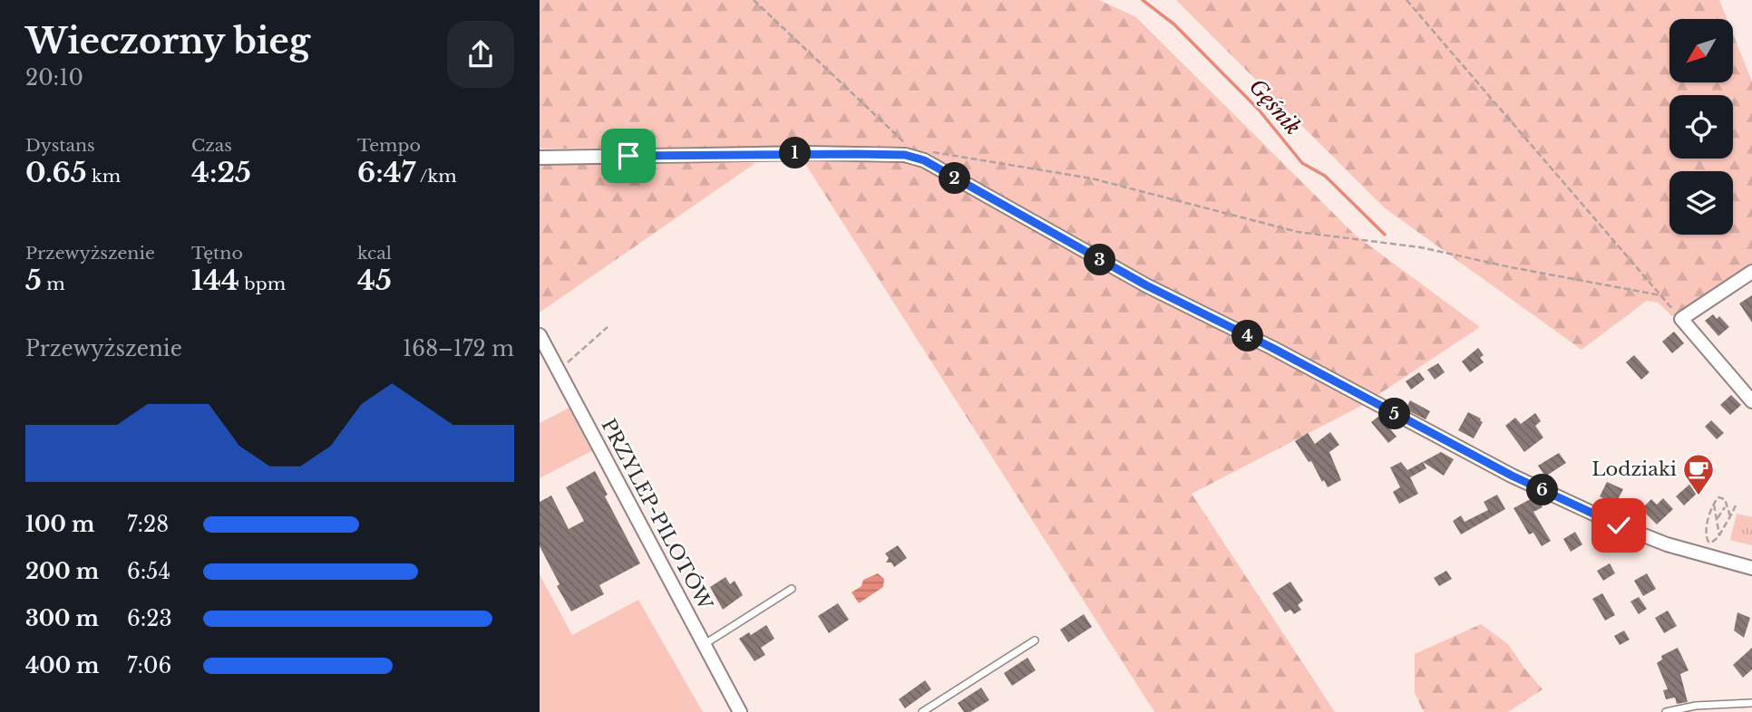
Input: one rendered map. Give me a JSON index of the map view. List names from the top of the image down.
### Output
{
  "streets": {
    "street": ["PRZYLEP-PILOTÓW"]
  },
  "water": ["Gęśnik"],
  "places": {
    "cafe": ["Lodziaki"]
  },
  "north": "bottom left",
  "page": {
    "heading": ["Wieczorny bieg", "20:10"],
    "stats": [
      ["Dystans", "0.65 km"],
      ["Czas", "4:25"],
      ["Tempo", "6:47 /km"],
      ["Przewyższenie", "5 m"],
      ["Tętno", "144 bpm"],
      ["kcal", "45"]
    ],
    "pins": [
      "1",
      "2",
      "3",
      "4",
      "5",
      "6"
    ],
    "chart": ["Przewyższenie", "168–172 m"],
    "list": [
      {
        "name": "100 m",
        "note": "7:28"
      },
      {
        "name": "200 m",
        "note": "6:54"
      },
      {
        "name": "300 m",
        "note": "6:23"
      },
      {
        "name": "400 m",
        "note": "7:06"
      }
    ]
  }
}
